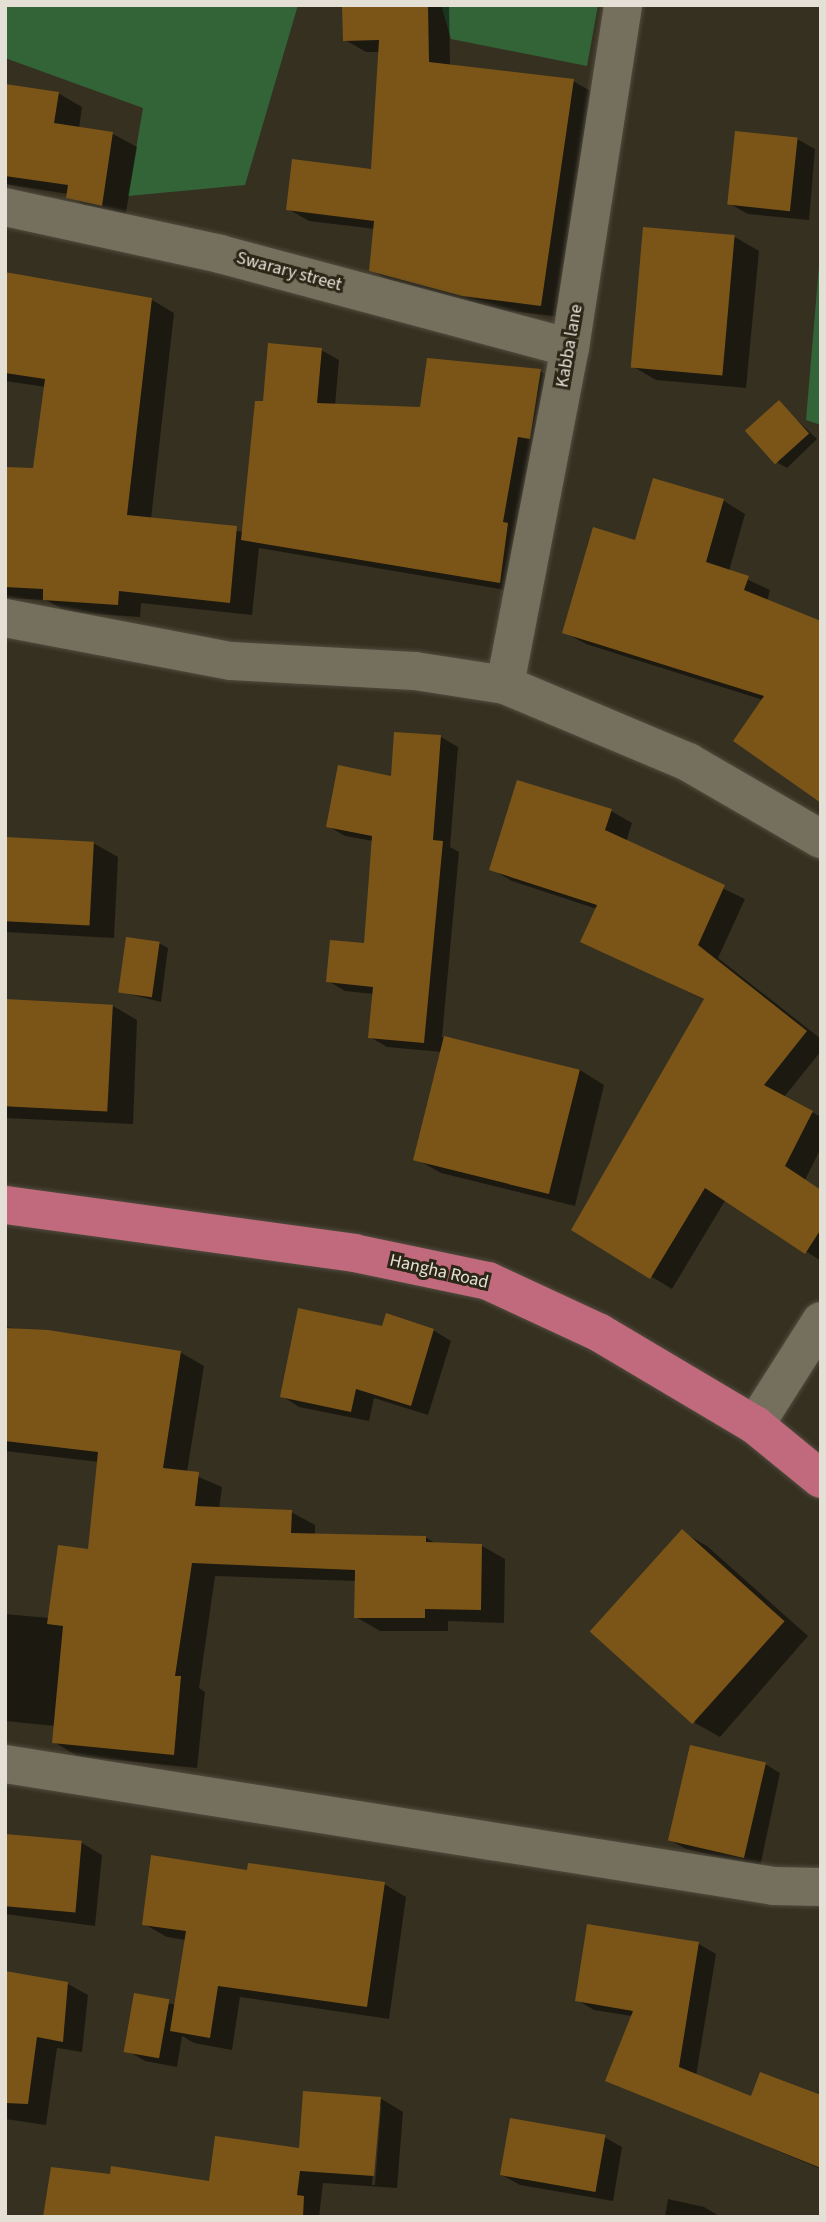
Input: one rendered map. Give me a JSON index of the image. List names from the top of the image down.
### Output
{
  "streets": {
    "highway": ["Hangha Road"],
    "street": ["Swarary street", "Kabba lane"]
  },
  "crossings": [
    ["Swarary street", "Kabba lane"]
  ]
}
